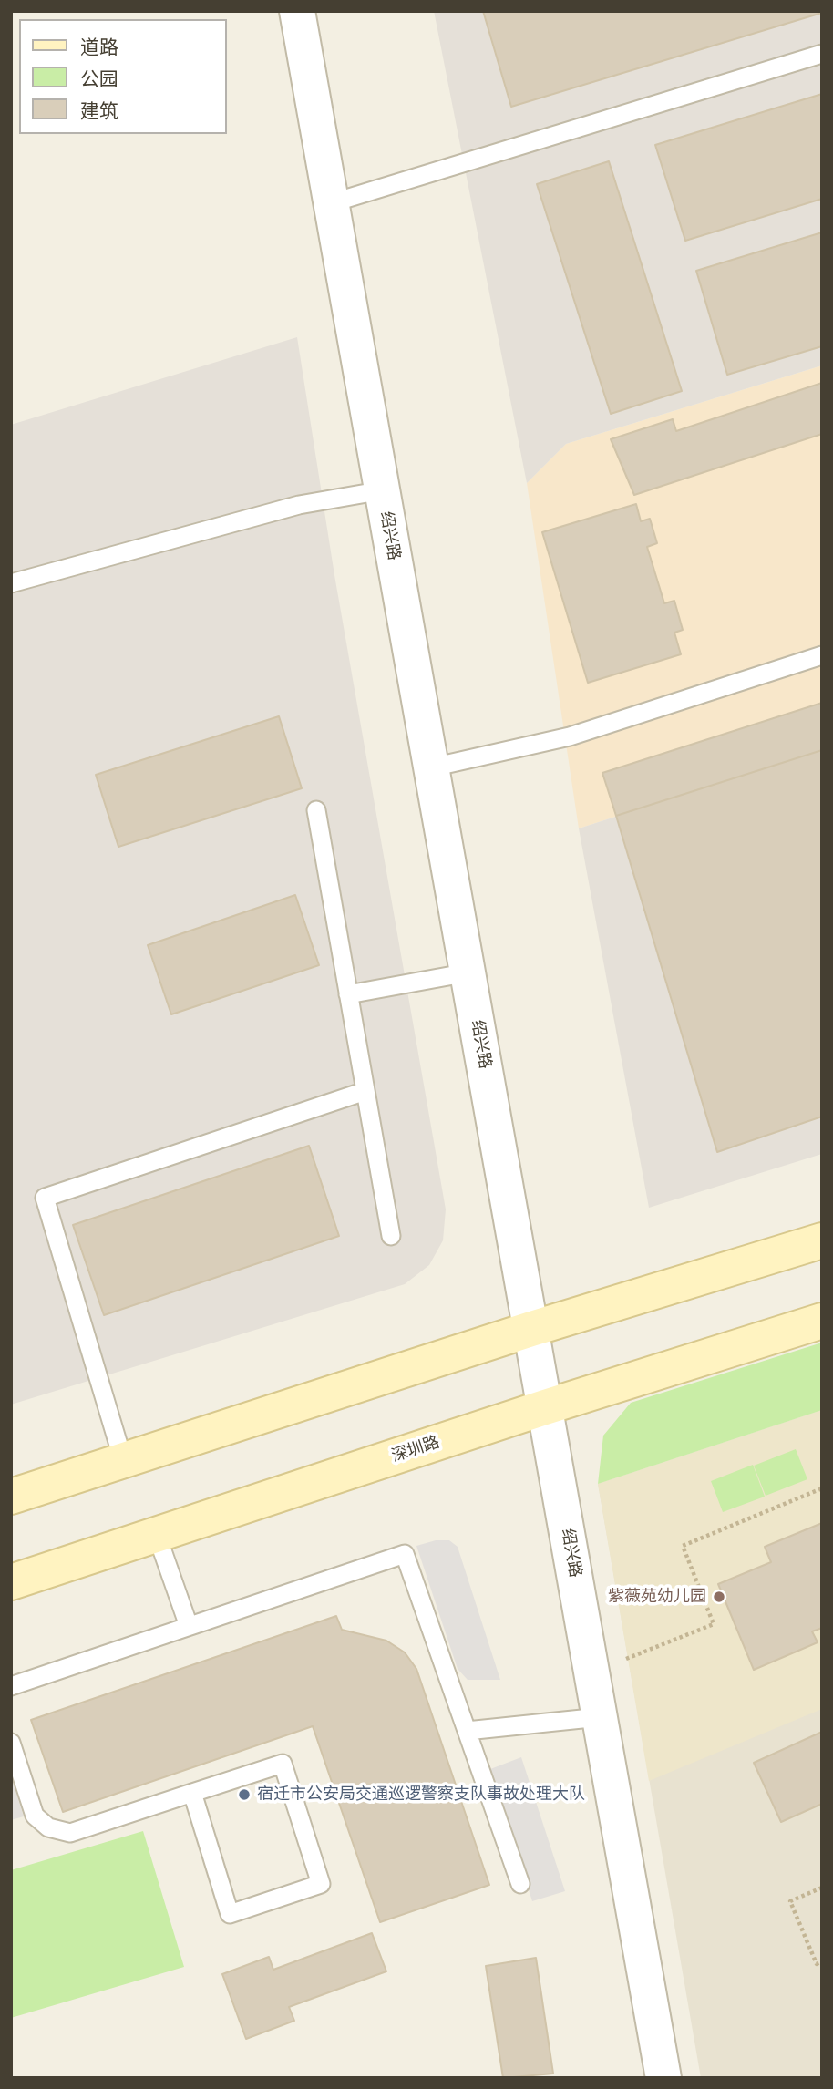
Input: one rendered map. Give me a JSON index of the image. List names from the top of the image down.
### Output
{
  "streets": {
    "street": ["绍兴路", "深圳路"]
  },
  "crossings": [
    ["绍兴路", "深圳路"]
  ],
  "places": ["紫薇苑幼儿园", "宿迁市公安局交通巡逻警察支队事故处理大队"],
  "legend": ["道路", "公园", "建筑"]
}
